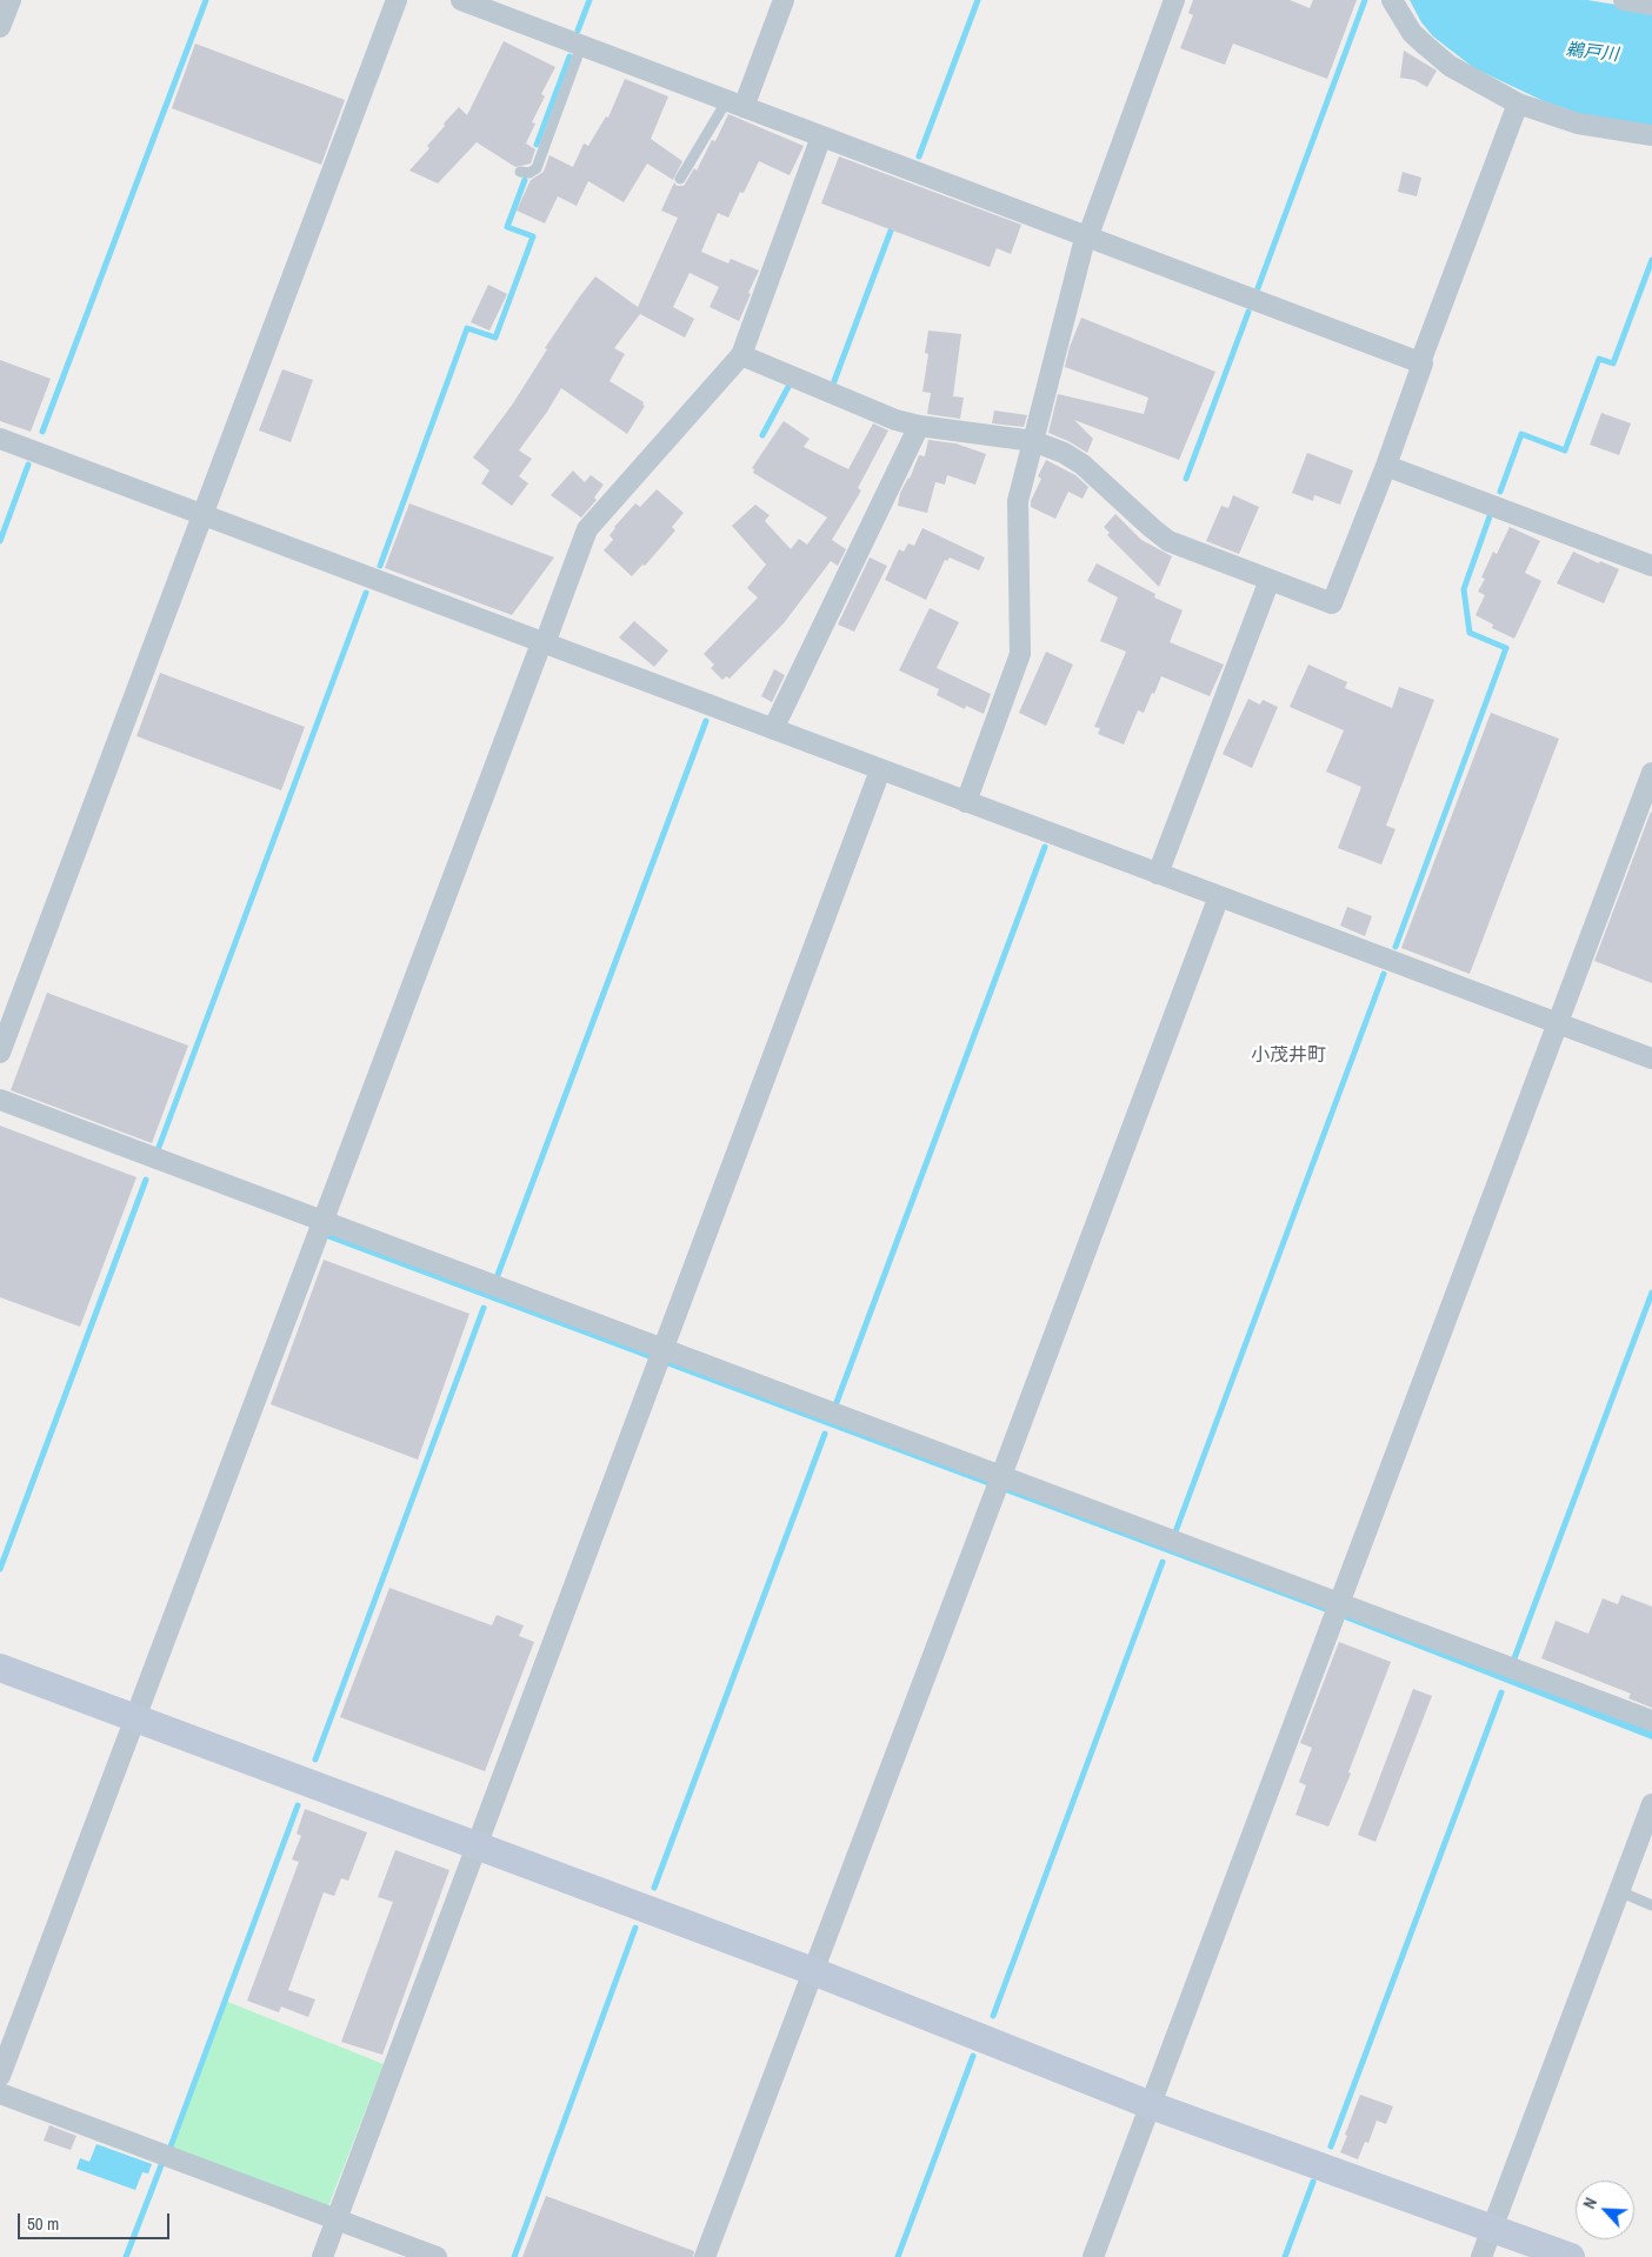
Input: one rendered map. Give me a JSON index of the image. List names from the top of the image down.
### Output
{
  "districts": ["小茂井町"],
  "water": ["鵜戸川"],
  "scale_bar": "50 m",
  "north": "top left"
}
